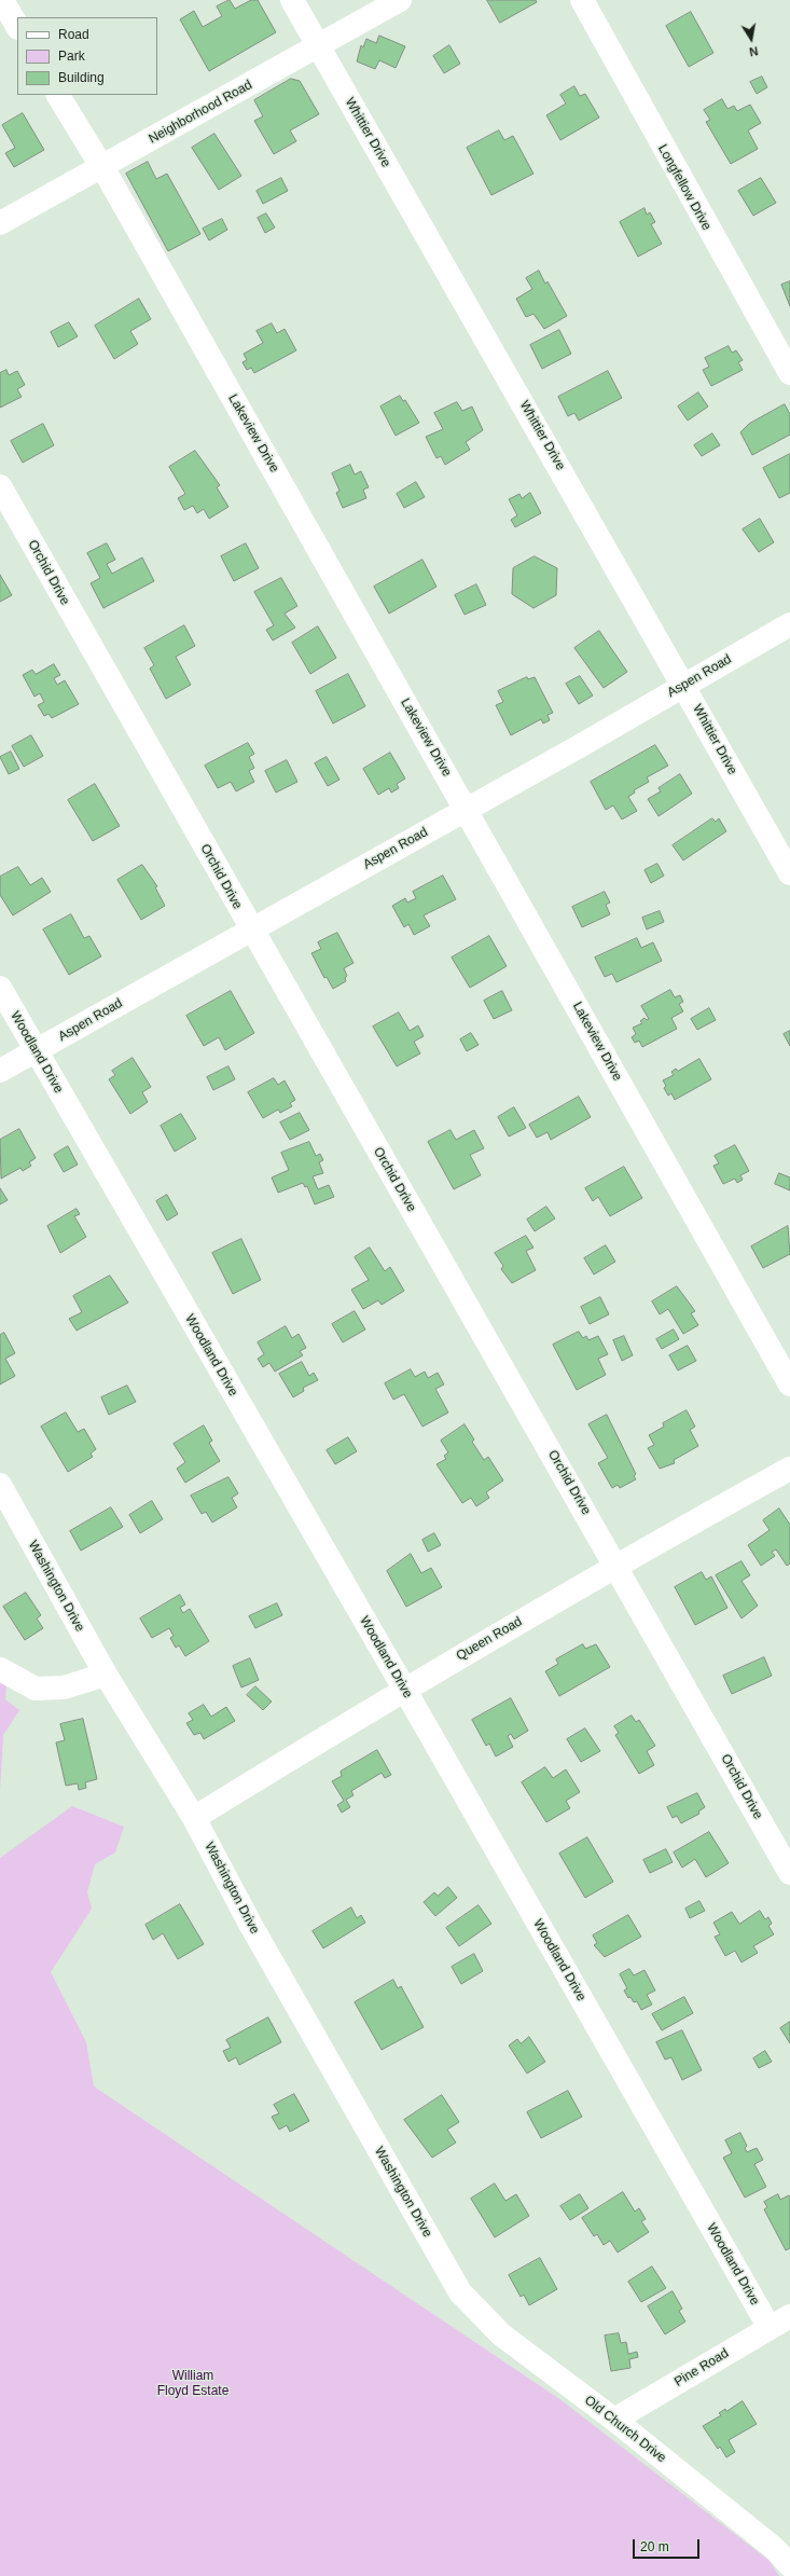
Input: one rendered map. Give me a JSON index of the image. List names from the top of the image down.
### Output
{
  "streets": {
    "street": [
      "Neighborhood Road",
      "Whittier Drive",
      "Longfellow Drive",
      "Lakeview Drive",
      "Orchid Drive",
      "Aspen Road",
      "Woodland Drive",
      "Washington Drive",
      "Queen Road",
      "Pine Road",
      "Old Church Drive"
    ]
  },
  "crossings": [
    ["Neighborhood Road", "Whittier Drive"],
    ["Neighborhood Road", "Lakeview Drive"],
    ["Whittier Drive", "Aspen Road"],
    ["Lakeview Drive", "Aspen Road"],
    ["Orchid Drive", "Aspen Road"],
    ["Orchid Drive", "Queen Road"],
    ["Aspen Road", "Woodland Drive"],
    ["Woodland Drive", "Queen Road"],
    ["Woodland Drive", "Pine Road"],
    ["Washington Drive", "Queen Road"],
    ["Washington Drive", "Old Church Drive"],
    ["Pine Road", "Old Church Drive"]
  ],
  "parks": ["William Floyd Estate"],
  "legend": ["Road", "Park", "Building"],
  "scale_bar": "20 m",
  "north": "bottom"
}
